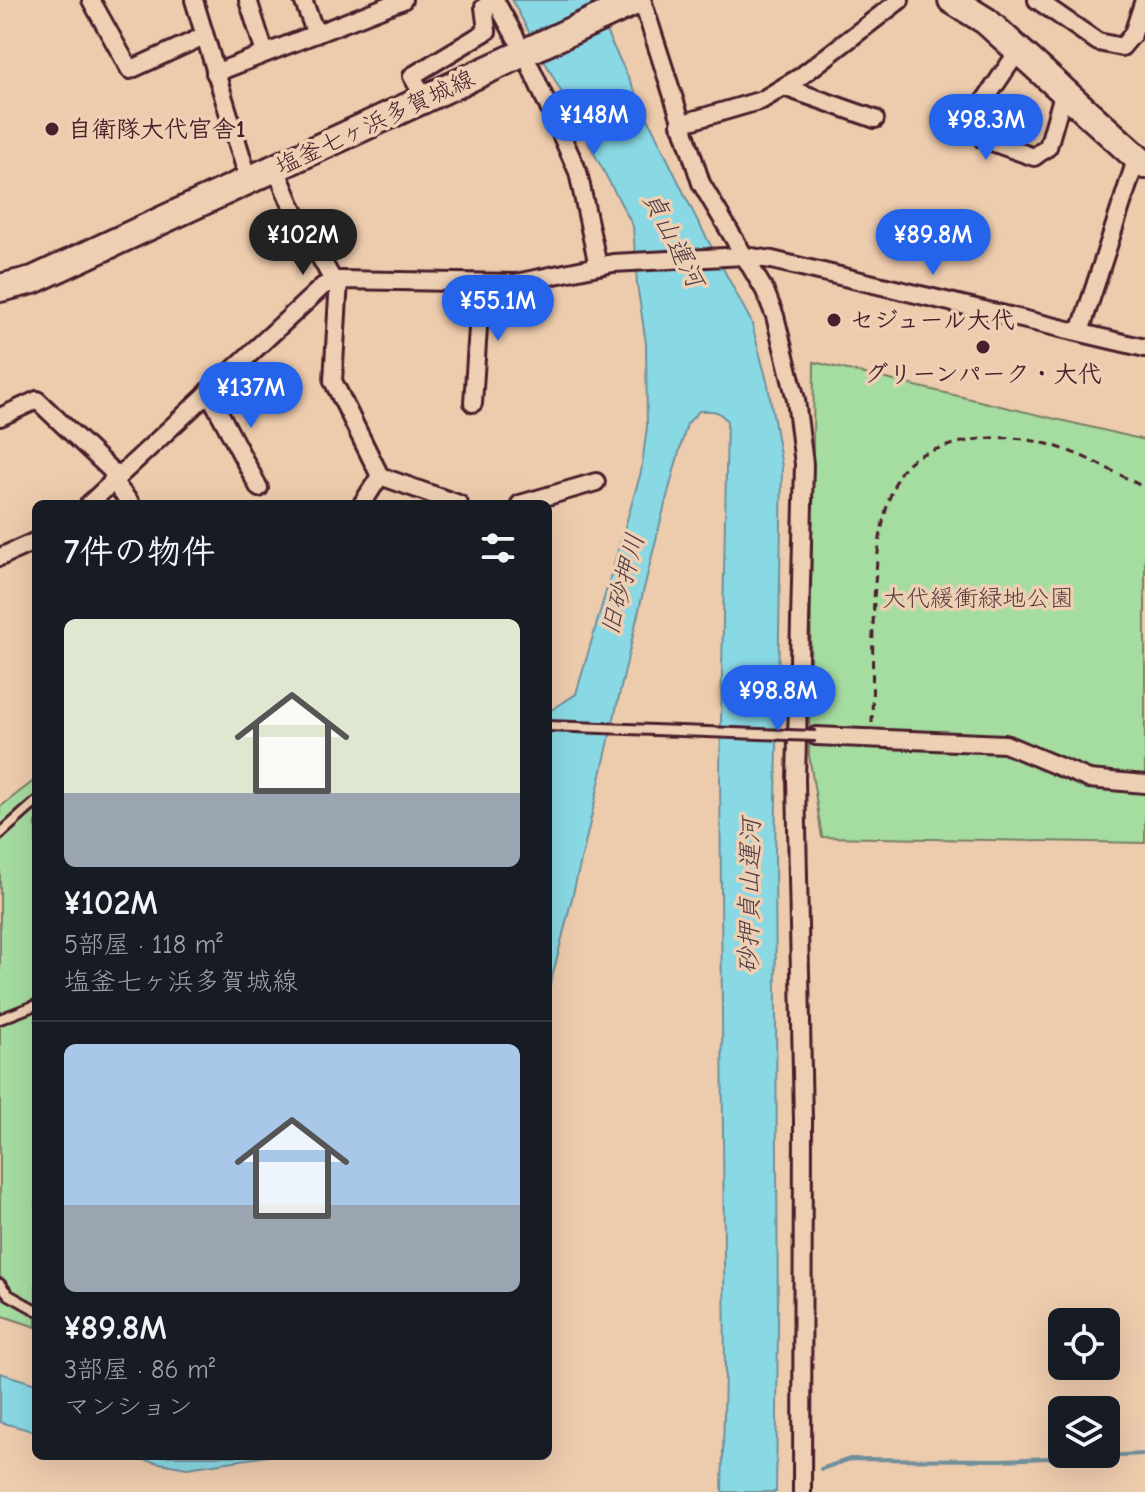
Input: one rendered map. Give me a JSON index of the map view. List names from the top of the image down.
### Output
{
  "streets": {
    "main road": ["塩釜七ヶ浜多賀城線"]
  },
  "water": ["貞山運河", "旧砂押川", "砂押貞山運河"],
  "parks": ["大代緩衝緑地公園"],
  "places": ["自衛隊大代官舎1", "セジュール大代", "グリーンパーク・大代"],
  "page": {
    "price": [
      "¥148M",
      "¥98.3M",
      "¥102M",
      "¥89.8M",
      "¥55.1M",
      "¥137M",
      "¥98.8M"
    ],
    "heading": "7件の物件",
    "list": [
      {
        "name": "¥102M",
        "note": "5部屋 · 118 m² · 塩釜七ヶ浜多賀城線"
      },
      {
        "name": "¥89.8M",
        "note": "3部屋 · 86 m² · マンション"
      }
    ]
  }
}
